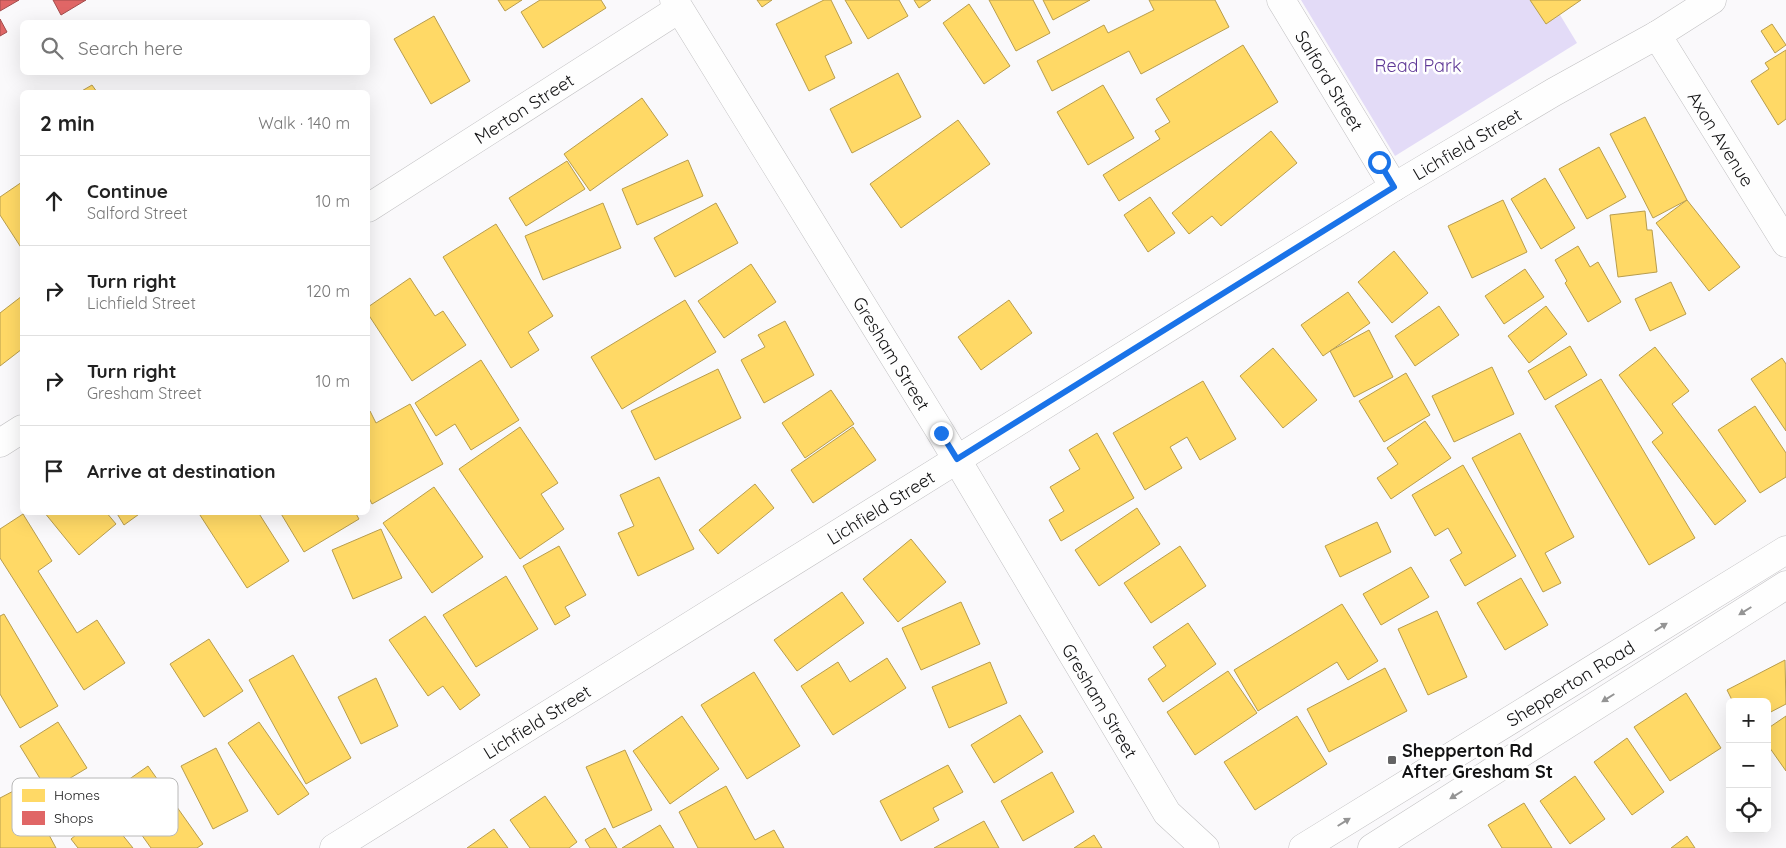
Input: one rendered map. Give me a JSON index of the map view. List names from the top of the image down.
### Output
{
  "streets": {
    "main road": [
      "Salford Street",
      "Merton Street",
      "Axon Avenue",
      "Lichfield Street",
      "Gresham Street",
      "Shepperton Road"
    ]
  },
  "crossings": [
    ["Salford Street", "Lichfield Street"],
    ["Merton Street", "Gresham Street"],
    ["Axon Avenue", "Lichfield Street"],
    ["Lichfield Street", "Gresham Street"]
  ],
  "parks": ["Read Park"],
  "places": {
    "transit": ["Shepperton Rd After Gresham St"]
  },
  "legend": ["Homes", "Shops"],
  "page": {
    "search": "Search here",
    "heading": ["2 min", "Walk · 140 m"],
    "list": [
      ["Continue", "Salford Street", "10 m"],
      ["Turn right", "Lichfield Street", "120 m"],
      ["Turn right", "Gresham Street", "10 m"],
      "Arrive at destination"
    ],
    "map_buttons": ["+", "−"]
  }
}
